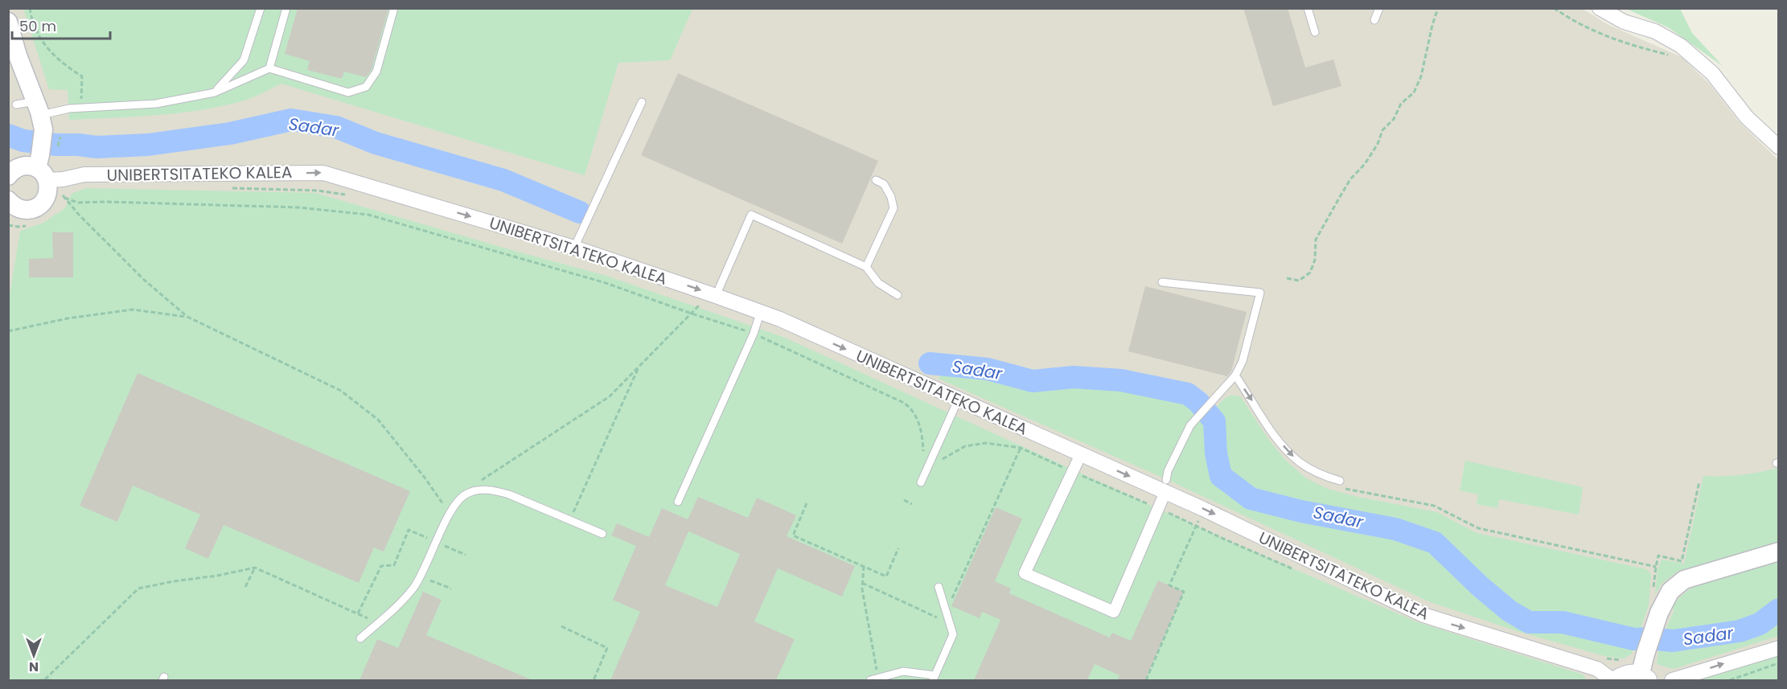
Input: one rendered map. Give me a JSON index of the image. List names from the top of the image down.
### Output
{
  "streets": {
    "street": ["UNIBERTSITATEKO KALEA"]
  },
  "one_way": ["UNIBERTSITATEKO KALEA"],
  "water": ["Sadar"],
  "scale_bar": "50 m",
  "north": "bottom"
}
